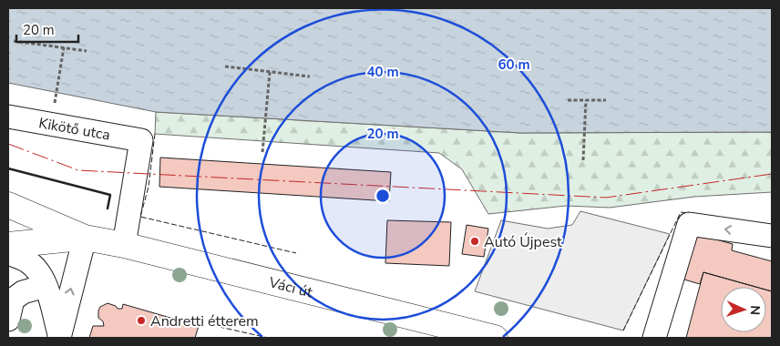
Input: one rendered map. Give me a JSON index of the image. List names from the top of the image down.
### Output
{
  "streets": {
    "main road": ["Váci út"],
    "street": ["Kikötő utca"]
  },
  "crossings": [
    ["Kikötő utca", "Váci út"]
  ],
  "places": ["Autó Újpest", "Andretti étterem"],
  "scale_bar": "20 m",
  "north": "right",
  "rings": ["60 m", "40 m", "20 m"]
}
